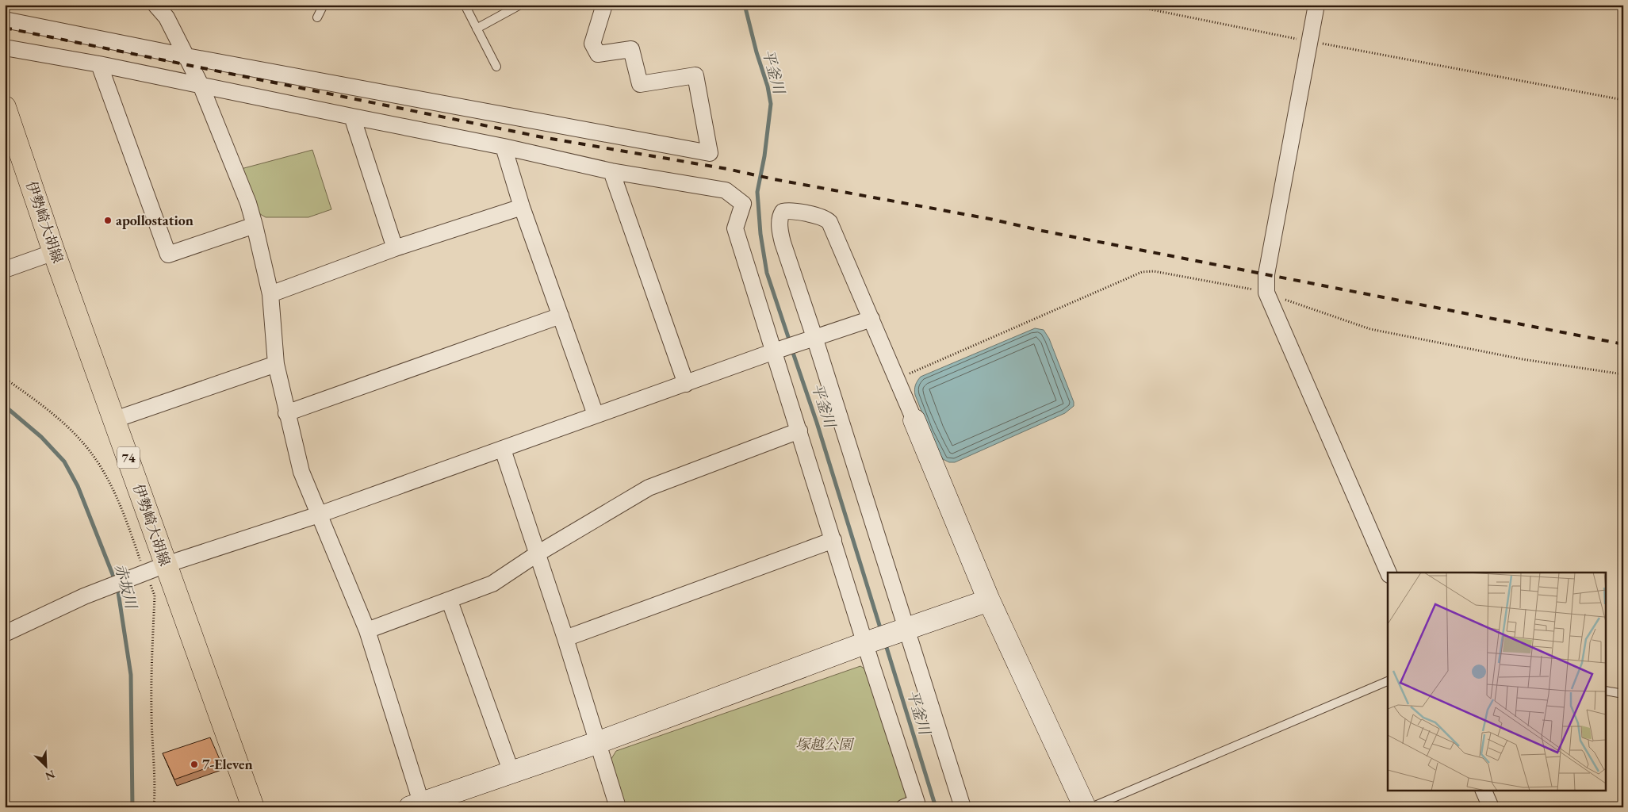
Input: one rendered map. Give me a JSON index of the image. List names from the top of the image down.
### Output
{
  "streets": {
    "main road": ["伊勢崎大胡線", "74"]
  },
  "water": ["平釜川", "赤坂川"],
  "parks": ["塚越公園"],
  "places": ["apollostation", "7-Eleven"],
  "north": "bottom right"
}
